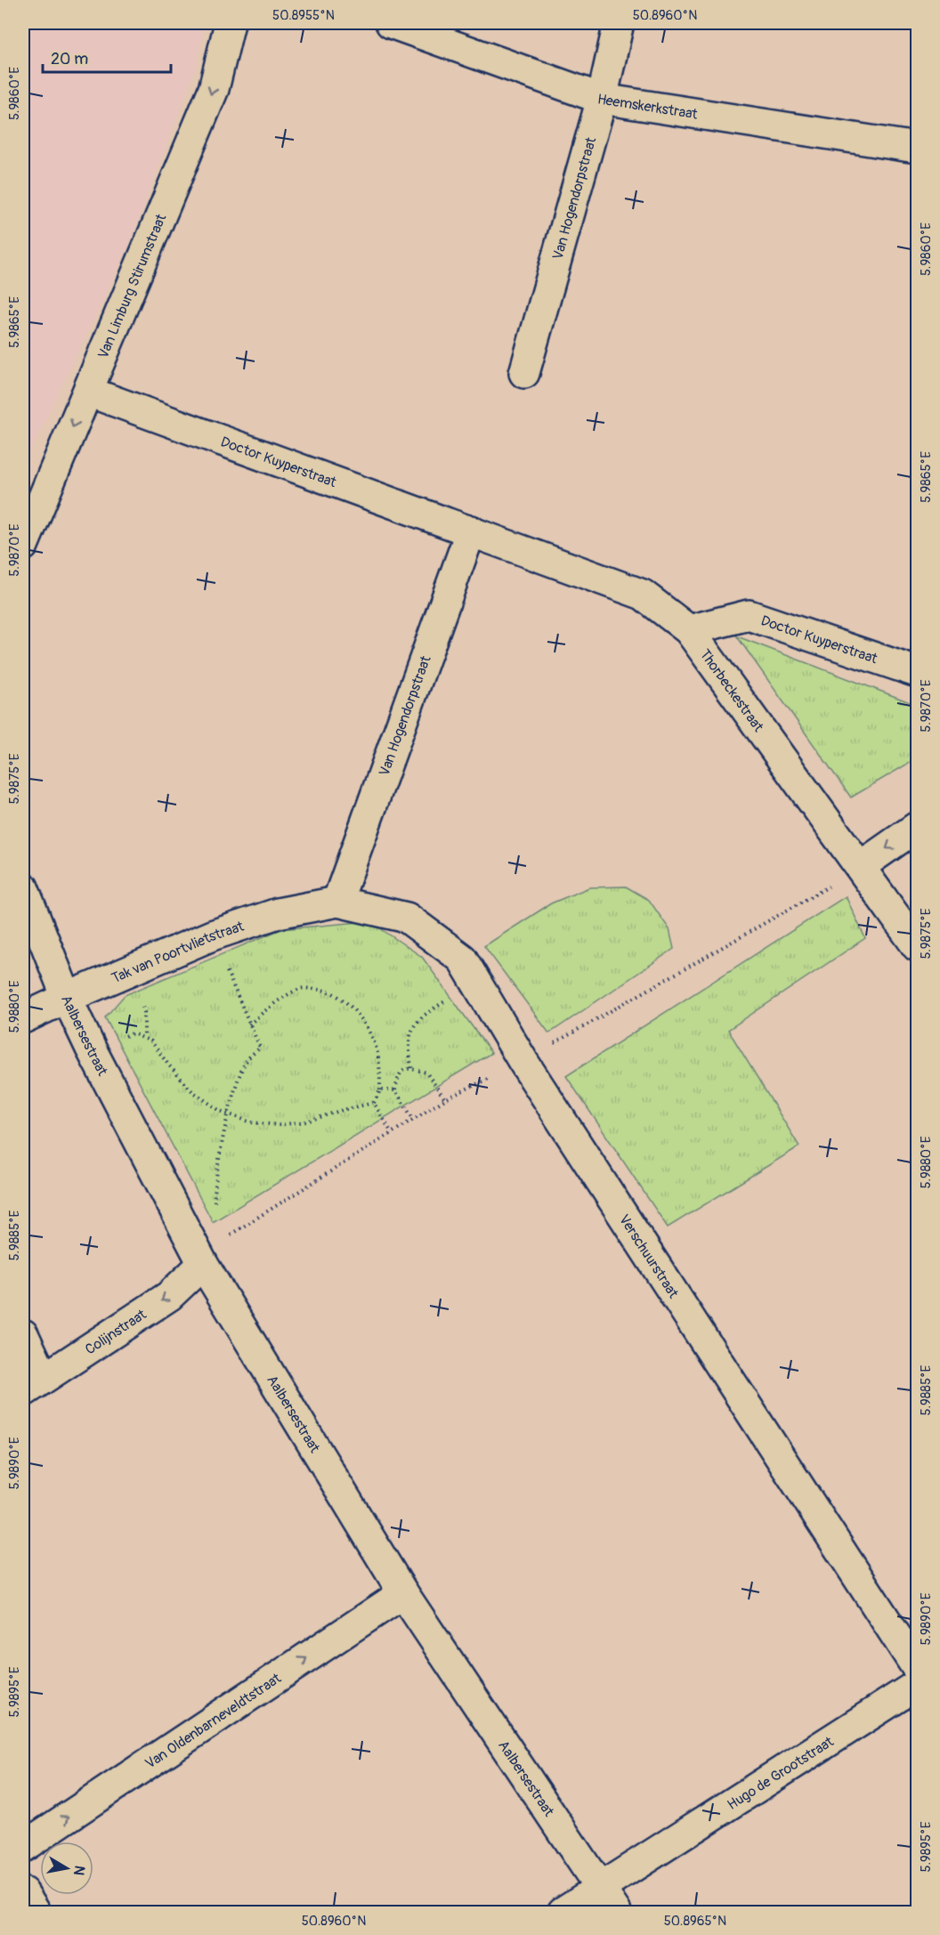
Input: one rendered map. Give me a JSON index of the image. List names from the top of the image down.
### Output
{
  "streets": {
    "street": [
      "Heemskerkstraat",
      "Van Hogendorpstraat",
      "Van Limburg Stirumstraat",
      "Doctor Kuyperstraat",
      "Thorbeckestraat",
      "Tak van Poortvlietstraat",
      "Aalbersestraat",
      "Verschuurstraat",
      "Colijnstraat",
      "Van Oldenbarneveldtstraat",
      "Hugo de Grootstraat"
    ]
  },
  "crossings": [
    ["Heemskerkstraat", "Van Hogendorpstraat"],
    ["Van Hogendorpstraat", "Doctor Kuyperstraat"],
    ["Van Hogendorpstraat", "Thorbeckestraat"],
    ["Van Hogendorpstraat", "Tak van Poortvlietstraat"],
    ["Van Hogendorpstraat", "Verschuurstraat"],
    ["Van Limburg Stirumstraat", "Doctor Kuyperstraat"],
    ["Doctor Kuyperstraat", "Thorbeckestraat"],
    ["Tak van Poortvlietstraat", "Aalbersestraat"],
    ["Tak van Poortvlietstraat", "Verschuurstraat"],
    ["Aalbersestraat", "Colijnstraat"],
    ["Aalbersestraat", "Van Oldenbarneveldtstraat"],
    ["Aalbersestraat", "Hugo de Grootstraat"]
  ],
  "one_way": ["Van Limburg Stirumstraat", "Colijnstraat", "Van Oldenbarneveldtstraat"],
  "scale_bar": "20 m",
  "north": "right",
  "coordinates": [
    "50.8955°N",
    "50.8960°N",
    "5.9860°E",
    "5.9865°E",
    "5.9870°E",
    "5.9875°E",
    "5.9880°E",
    "5.9885°E",
    "5.9890°E",
    "5.9895°E",
    "50.8965°N"
  ]
}
